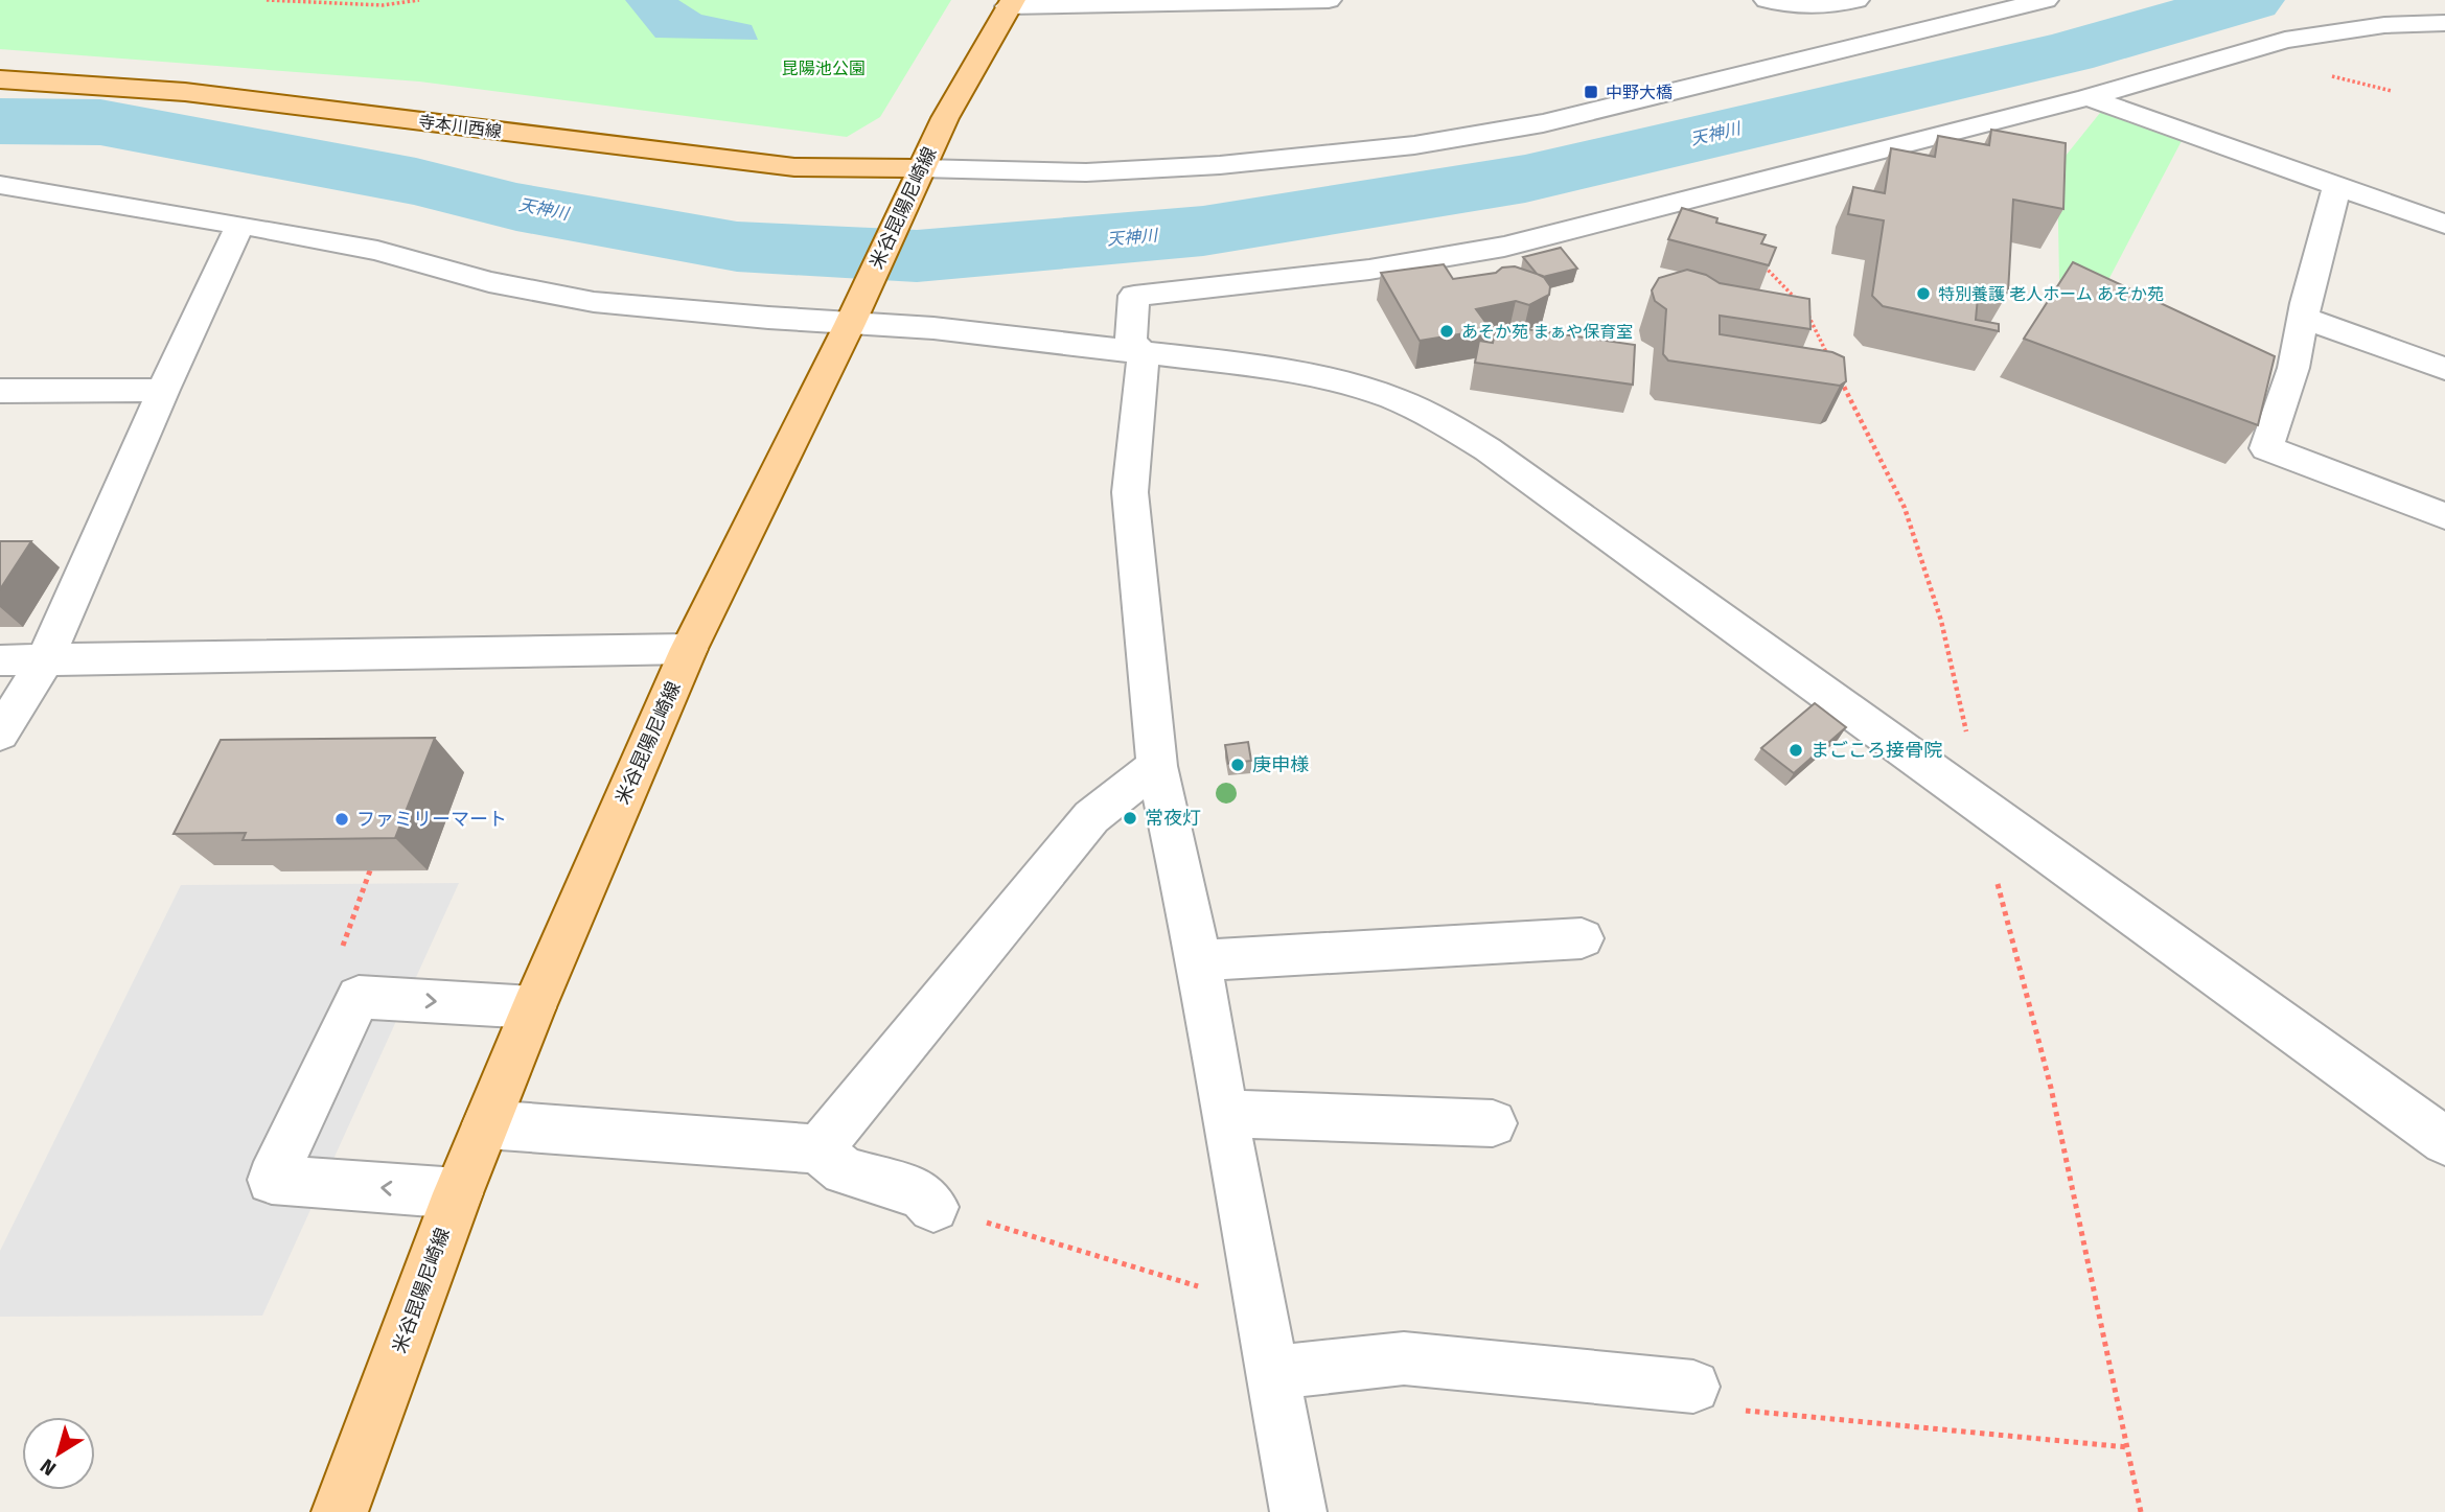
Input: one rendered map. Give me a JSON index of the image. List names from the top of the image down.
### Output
{
  "streets": {
    "main road": ["寺本川西線", "米谷昆陽尼崎線"]
  },
  "crossings": [
    ["寺本川西線", "米谷昆陽尼崎線"]
  ],
  "water": ["天神川"],
  "parks": ["昆陽池公園"],
  "places": {
    "transit": ["中野大橋"],
    "other": [
      "特別養護 老人ホーム あそか苑",
      "あそか苑 まぁや保育室",
      "まごころ接骨院",
      "庚申様",
      "常夜灯",
      "ファミリーマート"
    ]
  },
  "north": "bottom left"
}
